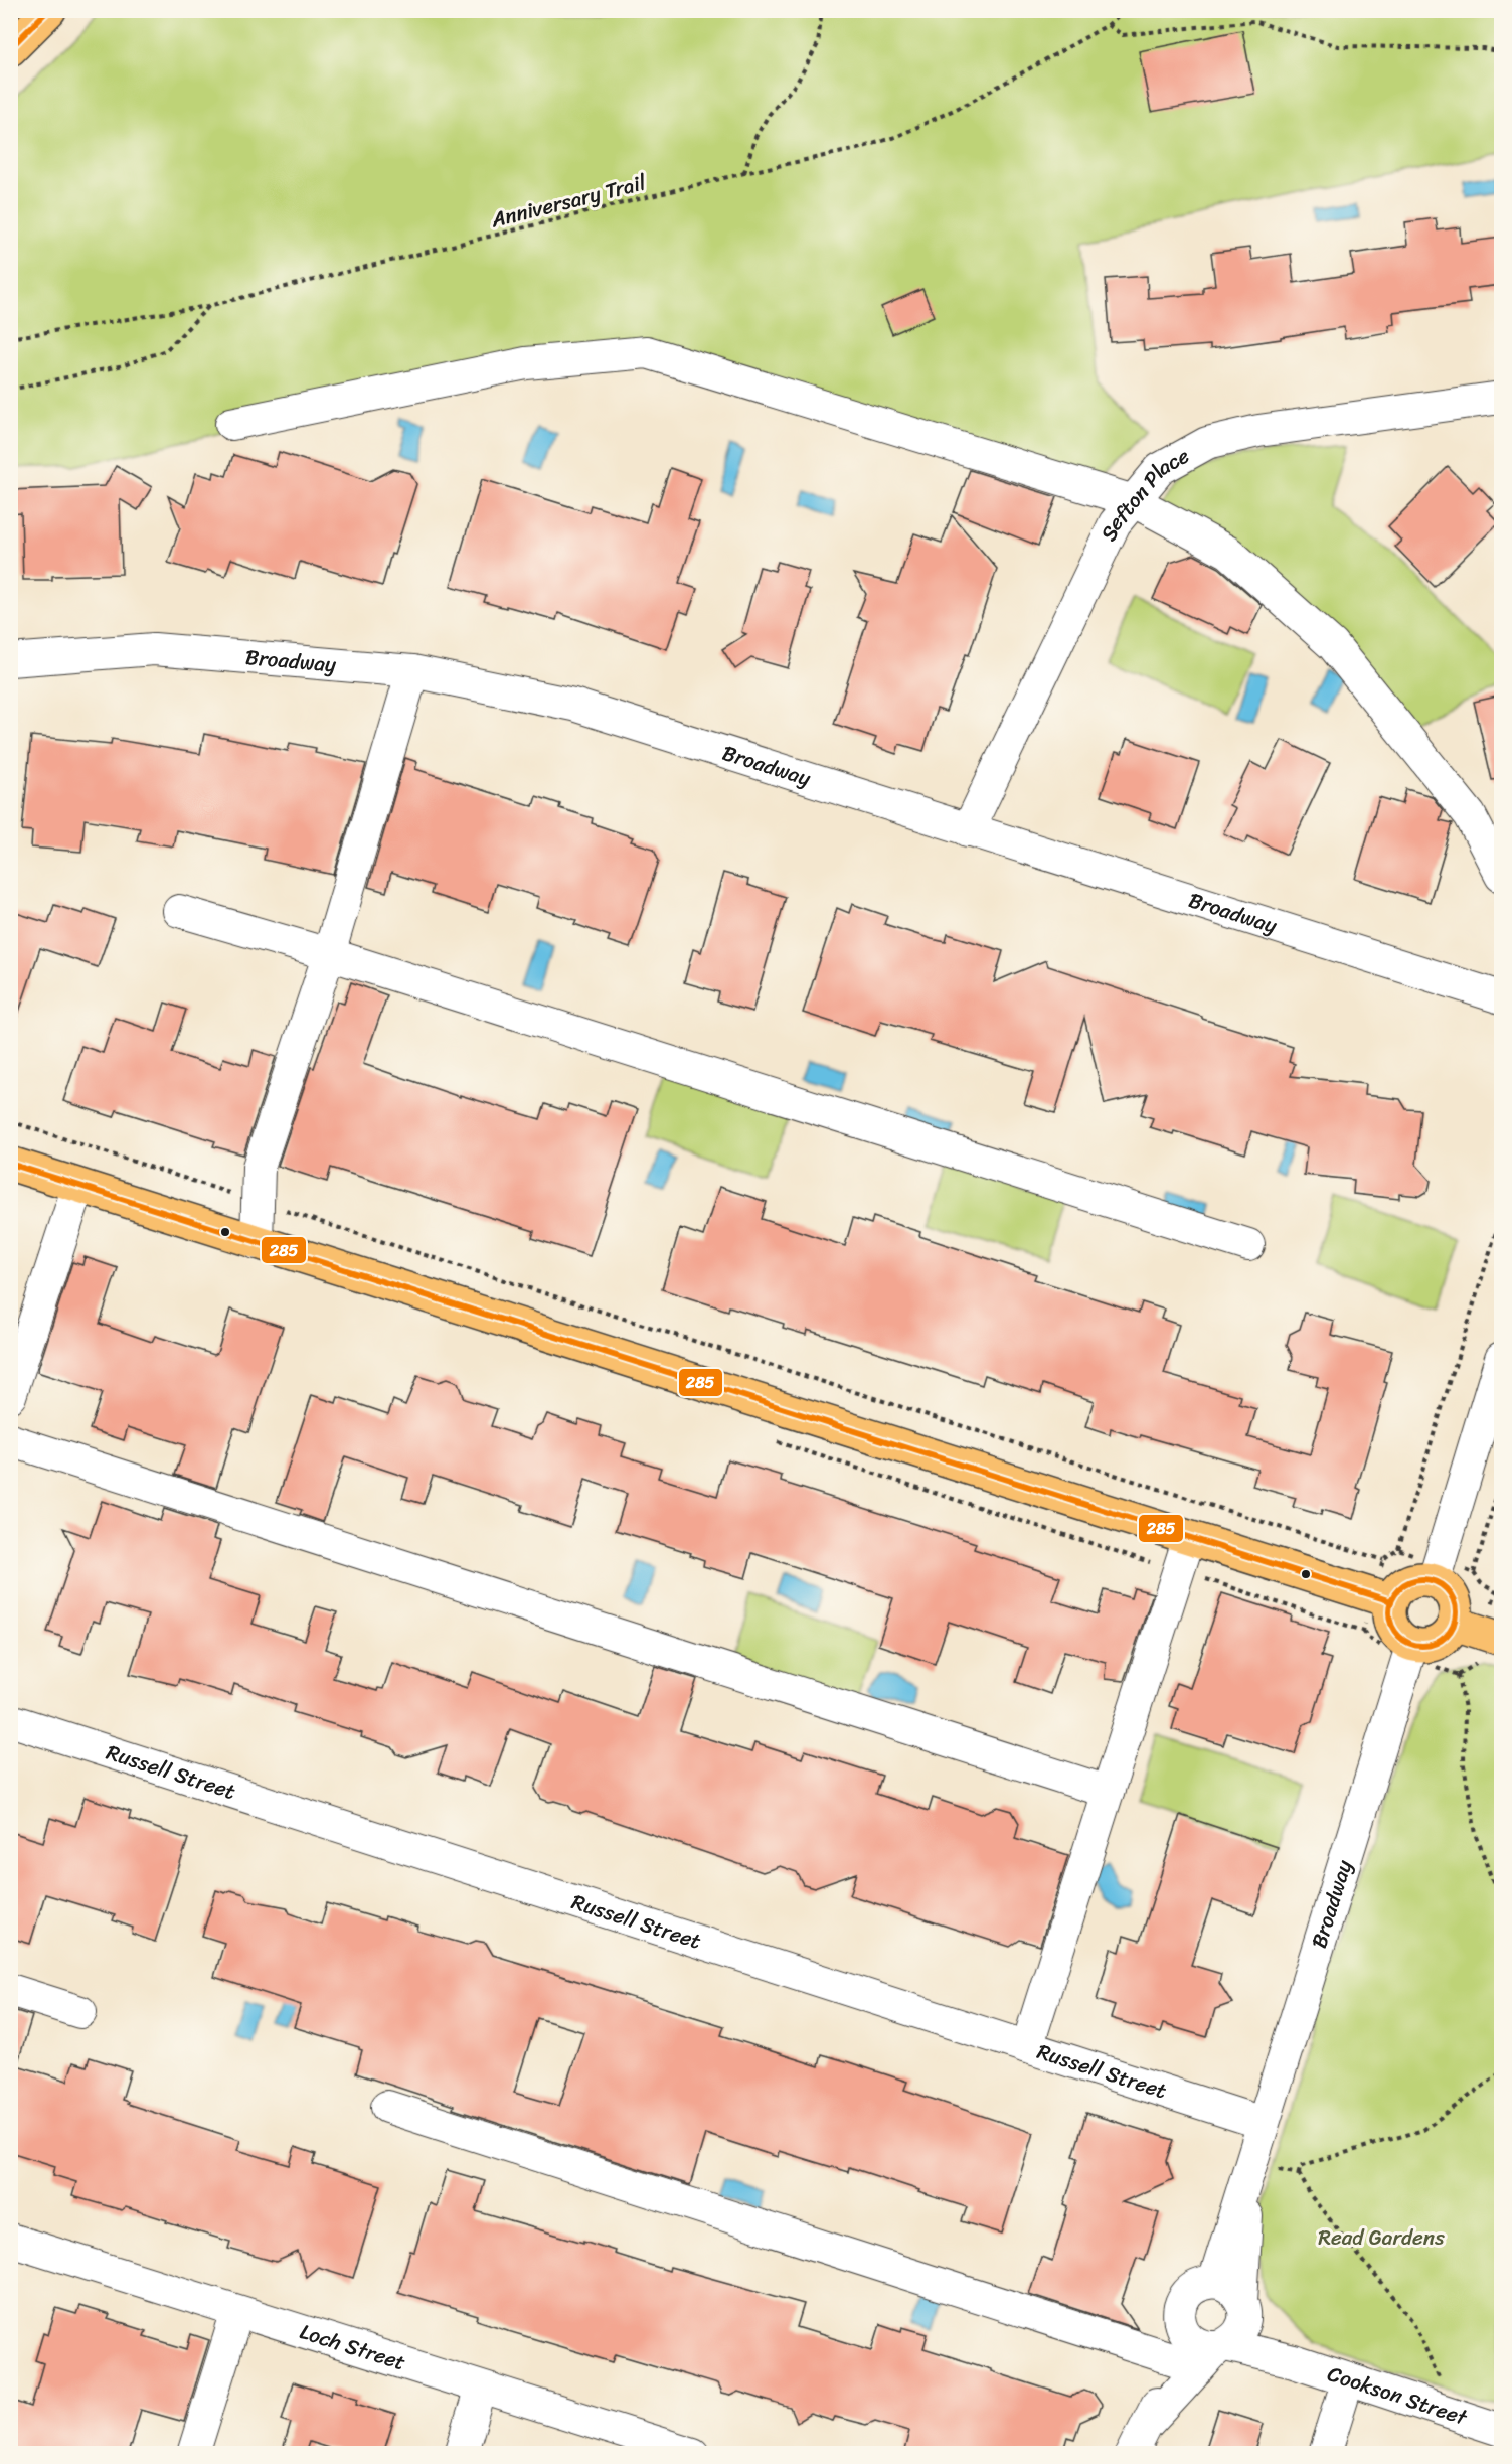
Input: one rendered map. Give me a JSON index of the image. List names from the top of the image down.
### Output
{
  "streets": {
    "street": [
      "Sefton Place",
      "Broadway",
      "Russell Street",
      "Loch Street",
      "Cookson Street"
    ],
    "path": ["Anniversary Trail"]
  },
  "crossings": [
    ["Sefton Place", "Broadway"],
    ["Broadway", "Russell Street"],
    ["Broadway", "Cookson Street"]
  ],
  "parks": ["Read Gardens"],
  "lines": ["transit line 285"]
}
